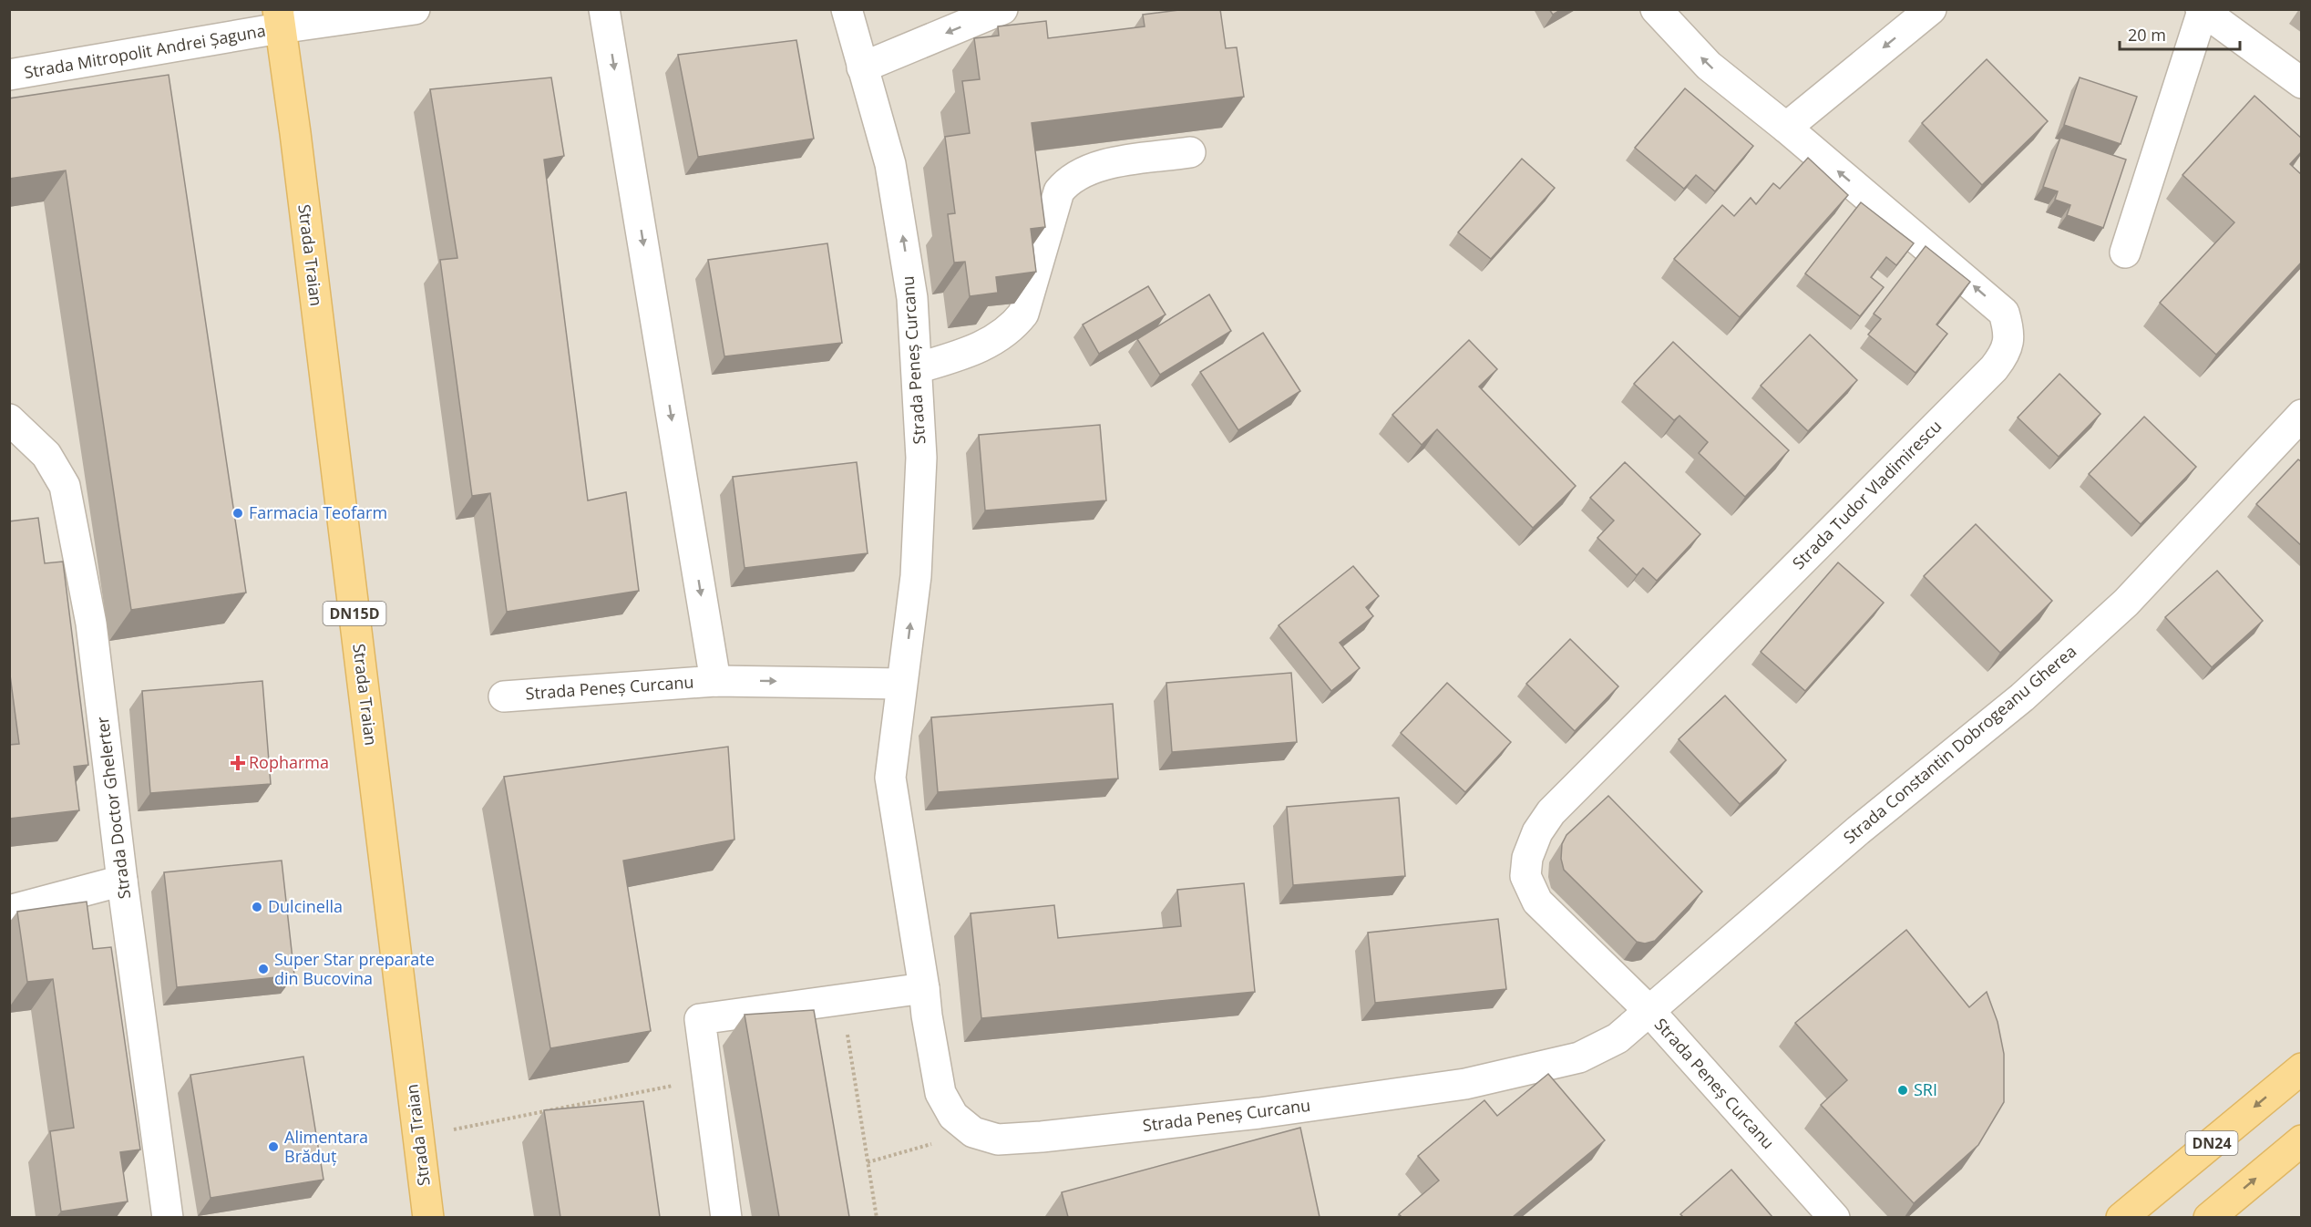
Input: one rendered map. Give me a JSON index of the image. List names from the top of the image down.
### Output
{
  "streets": {
    "main road": ["Strada Traian", "DN15D", "DN24"],
    "street": [
      "Strada Mitropolit Andrei Șaguna",
      "Strada Peneș Curcanu",
      "Strada Tudor Vladimirescu",
      "Strada Constantin Dobrogeanu Gherea",
      "Strada Doctor Ghelerter"
    ]
  },
  "crossings": [
    ["Strada Mitropolit Andrei Șaguna", "Strada Traian"],
    ["Strada Peneș Curcanu", "Strada Tudor Vladimirescu"],
    ["Strada Peneș Curcanu", "Strada Constantin Dobrogeanu Gherea"],
    ["Strada Tudor Vladimirescu", "Strada Constantin Dobrogeanu Gherea"]
  ],
  "places": {
    "other": [
      "Farmacia Teofarm",
      "Dulcinella",
      "Super Star preparate din Bucovina",
      "SRI",
      "Alimentara Brăduț"
    ],
    "health": ["Ropharma"]
  },
  "scale_bar": "20 m"
}
